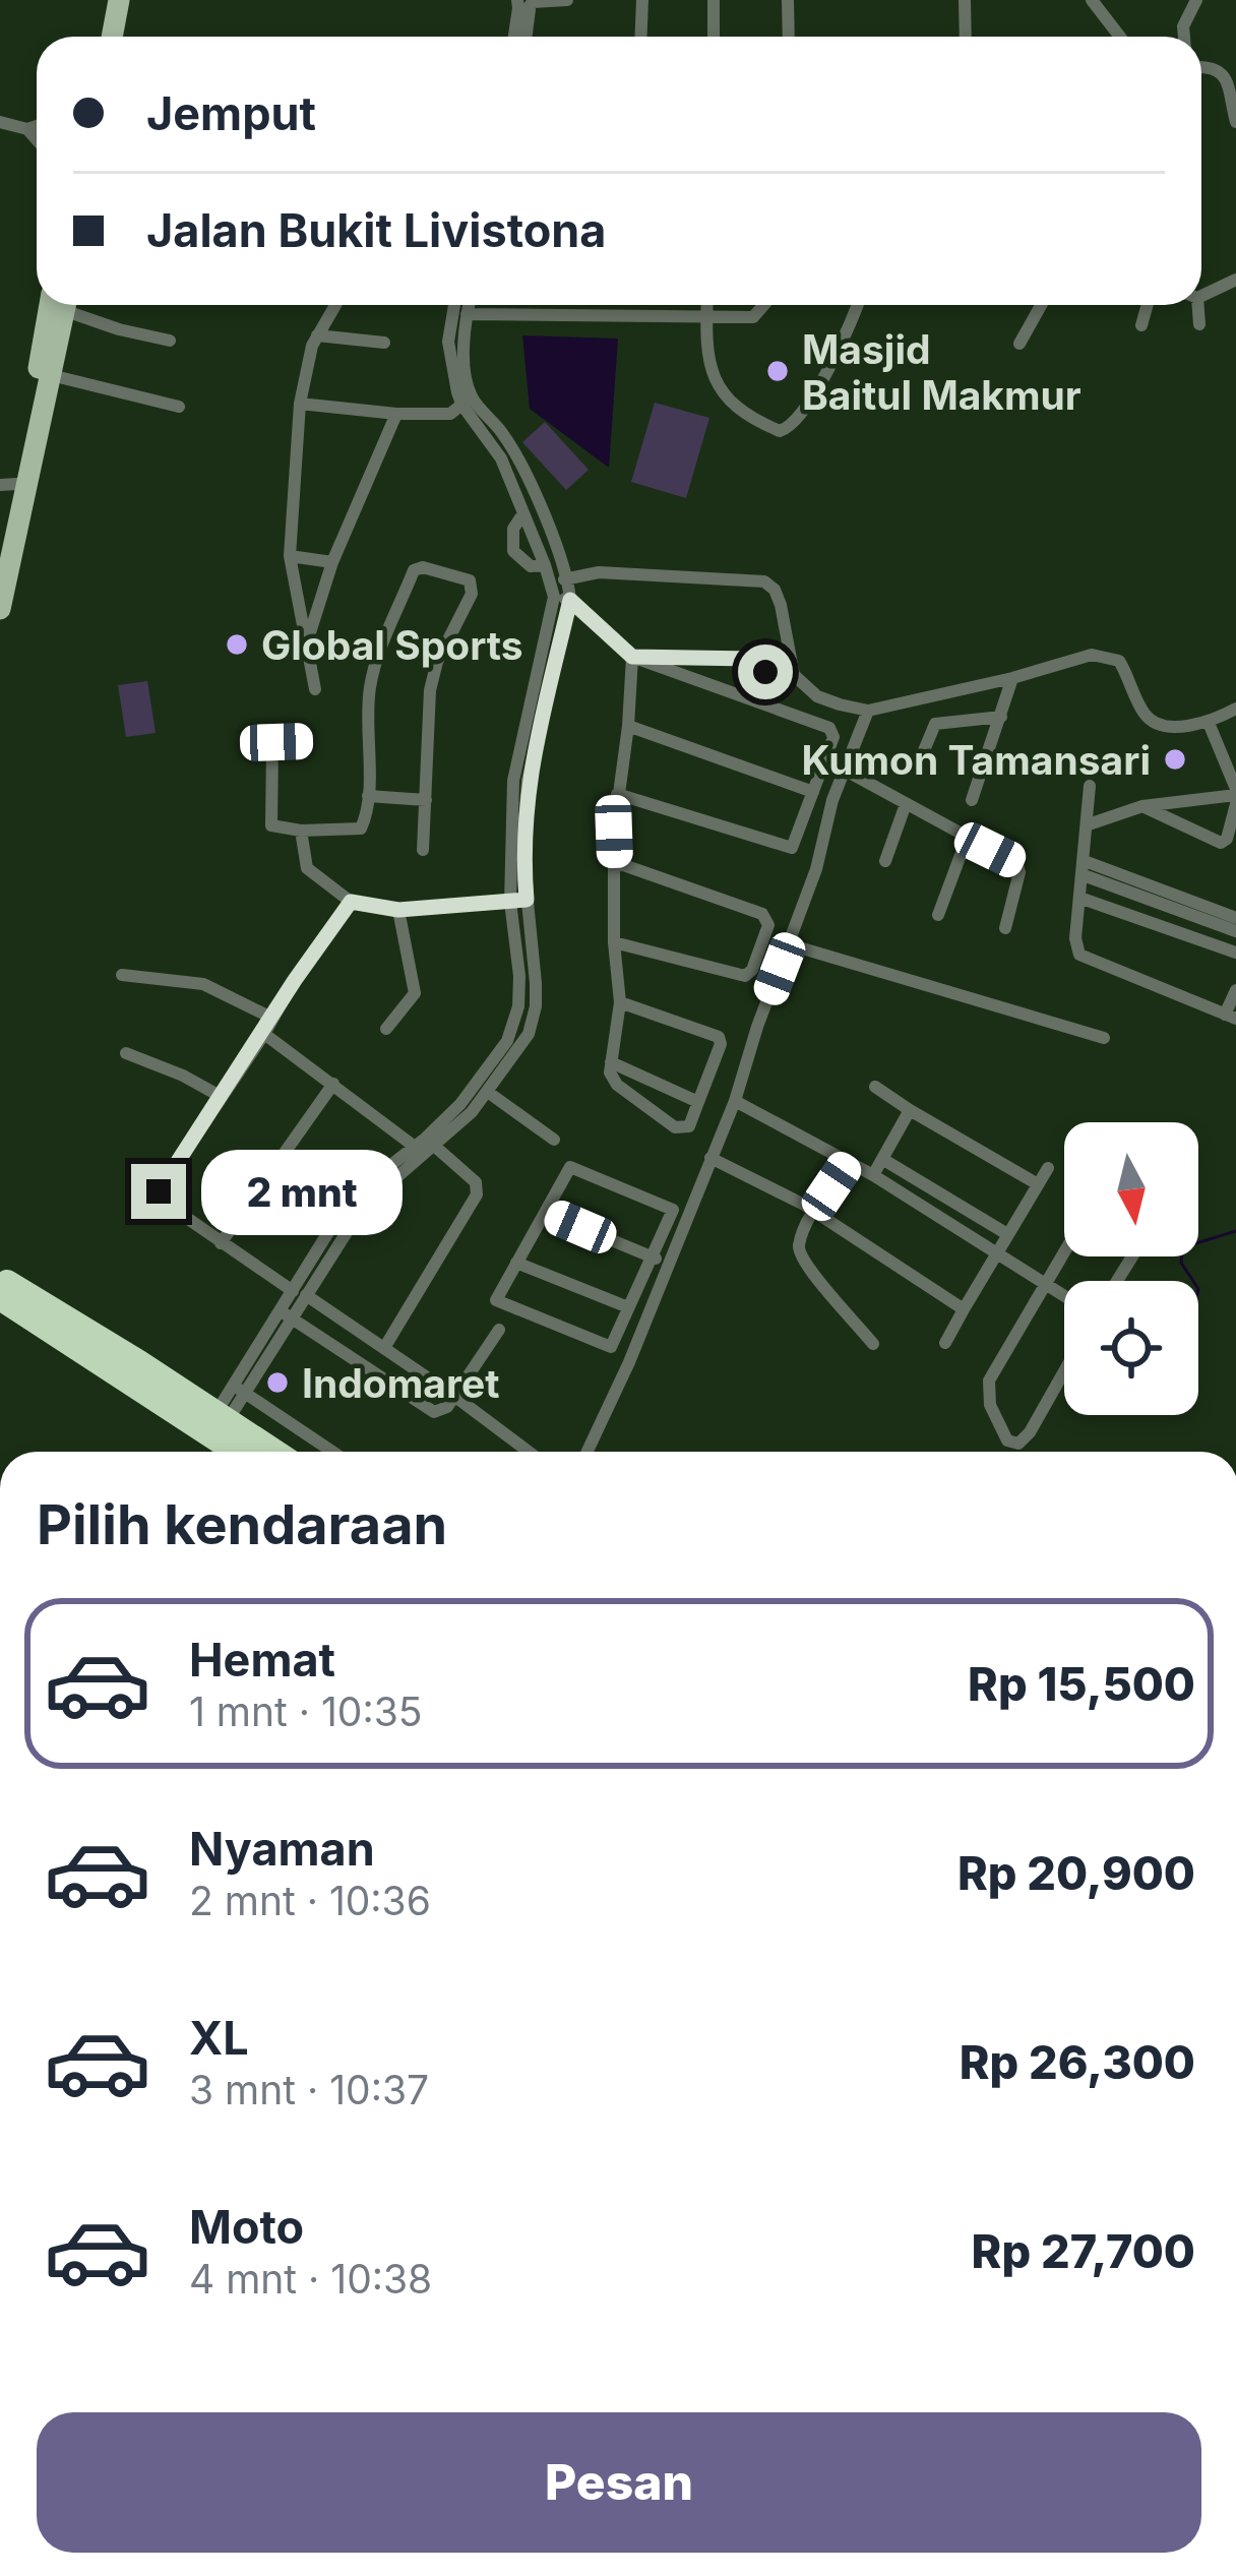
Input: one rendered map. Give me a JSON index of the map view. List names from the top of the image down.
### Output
{
  "places": [
    "Masjid Baitul Makmur",
    "Global Sports",
    "Kumon Tamansari",
    "Indomaret"
  ],
  "north": "bottom",
  "page": {
    "banner": ["Jemput", "Jalan Bukit Livistona"],
    "bubble": "2 mnt",
    "heading": "Pilih kendaraan",
    "list": [
      {
        "name": "Hemat",
        "note": "1 mnt · 10:35",
        "value": "Rp 15,500"
      },
      {
        "name": "Nyaman",
        "note": "2 mnt · 10:36",
        "value": "Rp 20,900"
      },
      {
        "name": "XL",
        "note": "3 mnt · 10:37",
        "value": "Rp 26,300"
      },
      {
        "name": "Moto",
        "note": "4 mnt · 10:38",
        "value": "Rp 27,700"
      }
    ],
    "buttons": "Pesan"
  }
}
